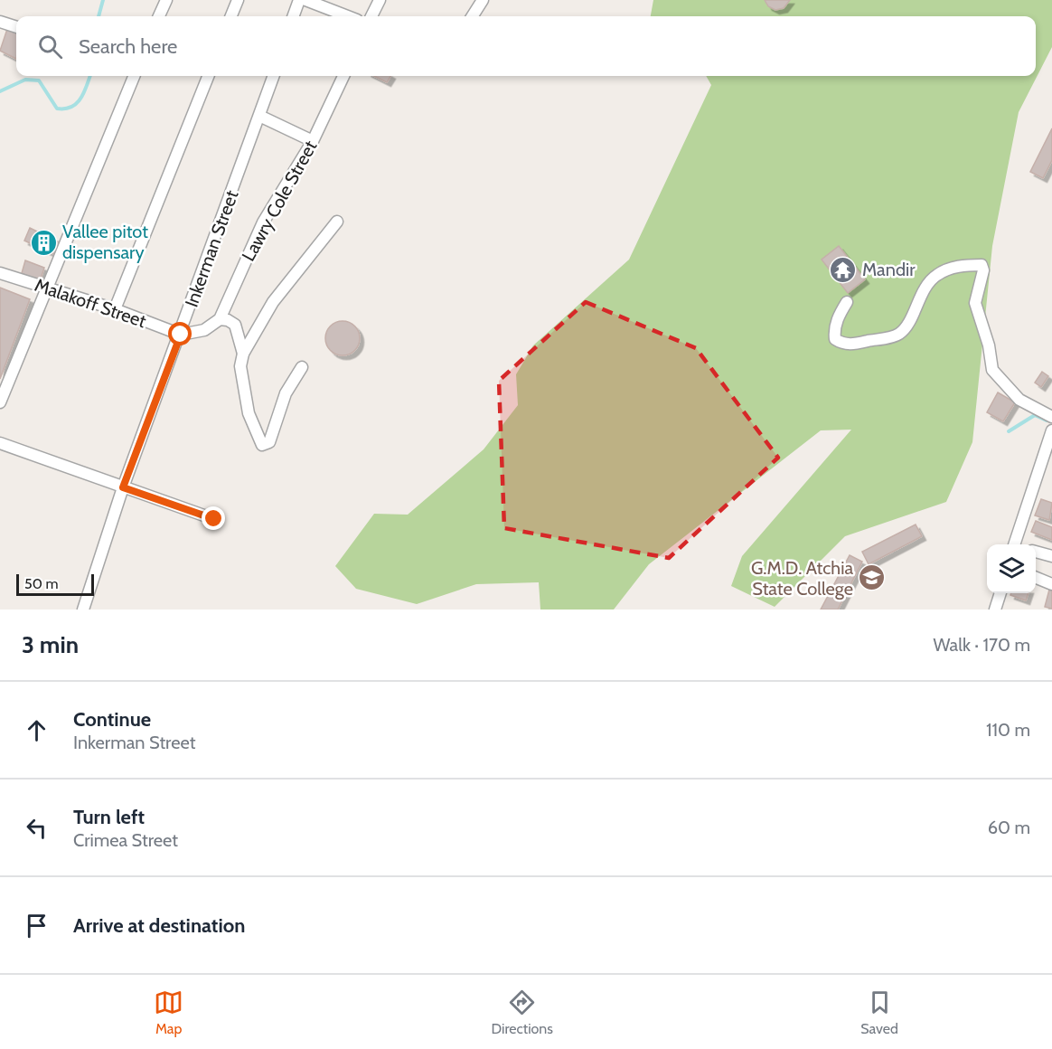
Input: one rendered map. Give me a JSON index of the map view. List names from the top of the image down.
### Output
{
  "streets": {
    "street": ["Lawry Cole Street", "Inkerman Street", "Malakoff Street"]
  },
  "crossings": [
    ["Inkerman Street", "Malakoff Street"]
  ],
  "places": {
    "building": ["Vallee pitot dispensary"],
    "temple": ["Mandir"],
    "school or university": ["G.M.D. Atchia State College"]
  },
  "scale_bar": "50 m",
  "page": {
    "search": "Search here",
    "scale": "50 m",
    "heading": ["3 min", "Walk · 170 m"],
    "list": [
      ["Continue", "Inkerman Street", "110 m"],
      ["Turn left", "Crimea Street", "60 m"],
      "Arrive at destination"
    ],
    "nav": ["Map", "Directions", "Saved"]
  }
}
